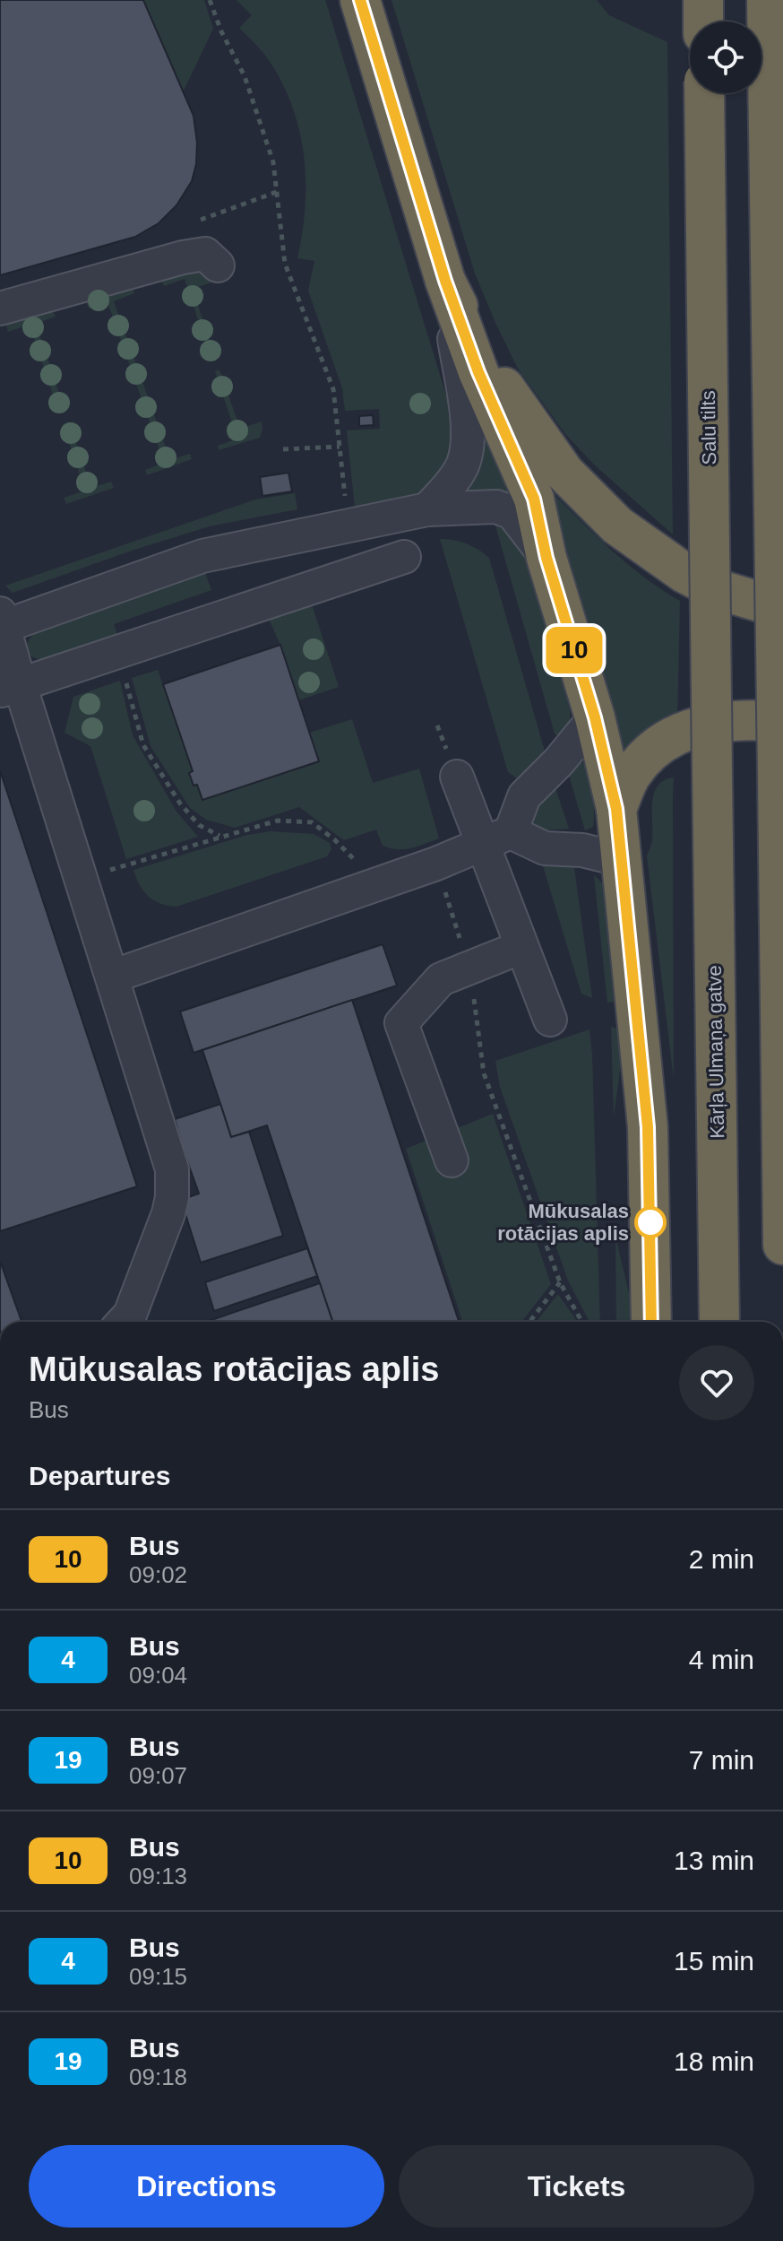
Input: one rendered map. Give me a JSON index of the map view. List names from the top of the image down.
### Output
{
  "streets": {
    "highway": ["Salu tilts", "Kārļa Ulmaņa gatve"]
  },
  "crossings": [
    ["Salu tilts", "Kārļa Ulmaņa gatve"]
  ],
  "places": ["Mūkusalas rotācijas aplis"],
  "lines": ["bus line 10"],
  "page": {
    "on_map": "10",
    "heading": [
      ["Mūkusalas rotācijas aplis", "Bus"],
      "Departures"
    ],
    "list": [
      {
        "mark": "10",
        "name": "Bus",
        "note": "09:02",
        "value": "2 min"
      },
      {
        "mark": "4",
        "name": "Bus",
        "note": "09:04",
        "value": "4 min"
      },
      {
        "mark": "19",
        "name": "Bus",
        "note": "09:07",
        "value": "7 min"
      },
      {
        "mark": "10",
        "name": "Bus",
        "note": "09:13",
        "value": "13 min"
      },
      {
        "mark": "4",
        "name": "Bus",
        "note": "09:15",
        "value": "15 min"
      },
      {
        "mark": "19",
        "name": "Bus",
        "note": "09:18",
        "value": "18 min"
      }
    ],
    "buttons": ["Directions", "Tickets"]
  }
}
